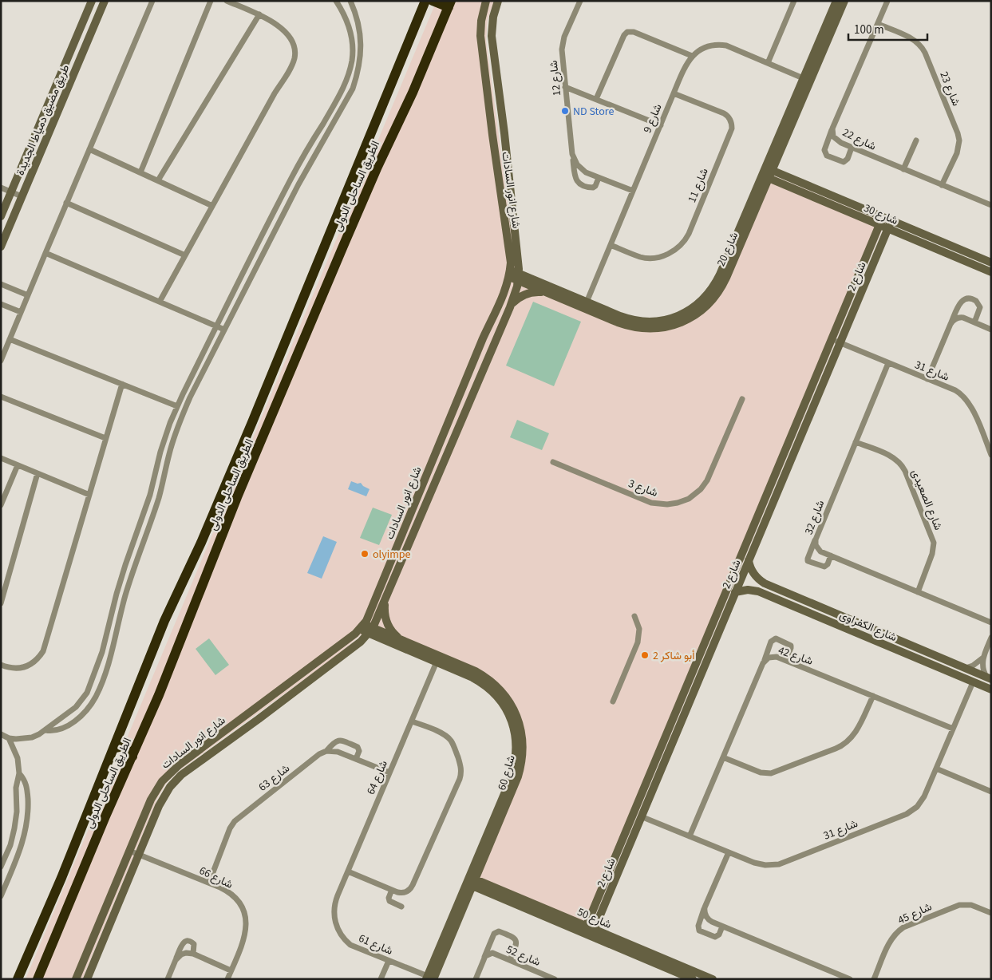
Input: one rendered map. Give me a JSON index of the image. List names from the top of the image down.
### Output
{
  "streets": {
    "highway": ["الطريق الساحلى الدولى"],
    "street": [
      "شارع 12",
      "شارع 23",
      "شارع 9",
      "طريق مضيق دمياط الجديدة",
      "شارع 22",
      "شارع 11",
      "شارع انور السادات",
      "شارع 30",
      "شارع 20",
      "شارع 2",
      "شارع 31",
      "شارع 3",
      "شارع الصعيدى",
      "شارع 32",
      "شارع الكفراوى",
      "شارع 42",
      "شارع 60",
      "شارع 63",
      "شارع 64",
      "شارع 66",
      "شارع 45",
      "شارع 50",
      "شارع 61",
      "شارع 52"
    ]
  },
  "crossings": [
    ["شارع 12", "شارع 9"],
    ["شارع 23", "شارع 22"],
    ["شارع 9", "شارع 11"],
    ["شارع 9", "شارع 20"],
    ["شارع انور السادات", "شارع 20"],
    ["شارع انور السادات", "شارع 60"],
    ["شارع انور السادات", "شارع 66"],
    ["شارع 30", "شارع 20"],
    ["شارع 30", "شارع 2"],
    ["شارع 2", "شارع 31"],
    ["شارع 2", "شارع الكفراوى"],
    ["شارع 2", "شارع 50"],
    ["شارع 31", "شارع 32"],
    ["شارع 31", "شارع الكفراوى"],
    ["شارع 31", "شارع 42"],
    ["شارع الصعيدى", "شارع 32"],
    ["شارع 60", "شارع 64"],
    ["شارع 60", "شارع 50"],
    ["شارع 60", "شارع 61"],
    ["شارع 63", "شارع 66"],
    ["شارع 64", "شارع 61"]
  ],
  "places": ["ND Store", "olyimpe", "أبو شاكر 2"],
  "scale_bar": "100 m"
}
